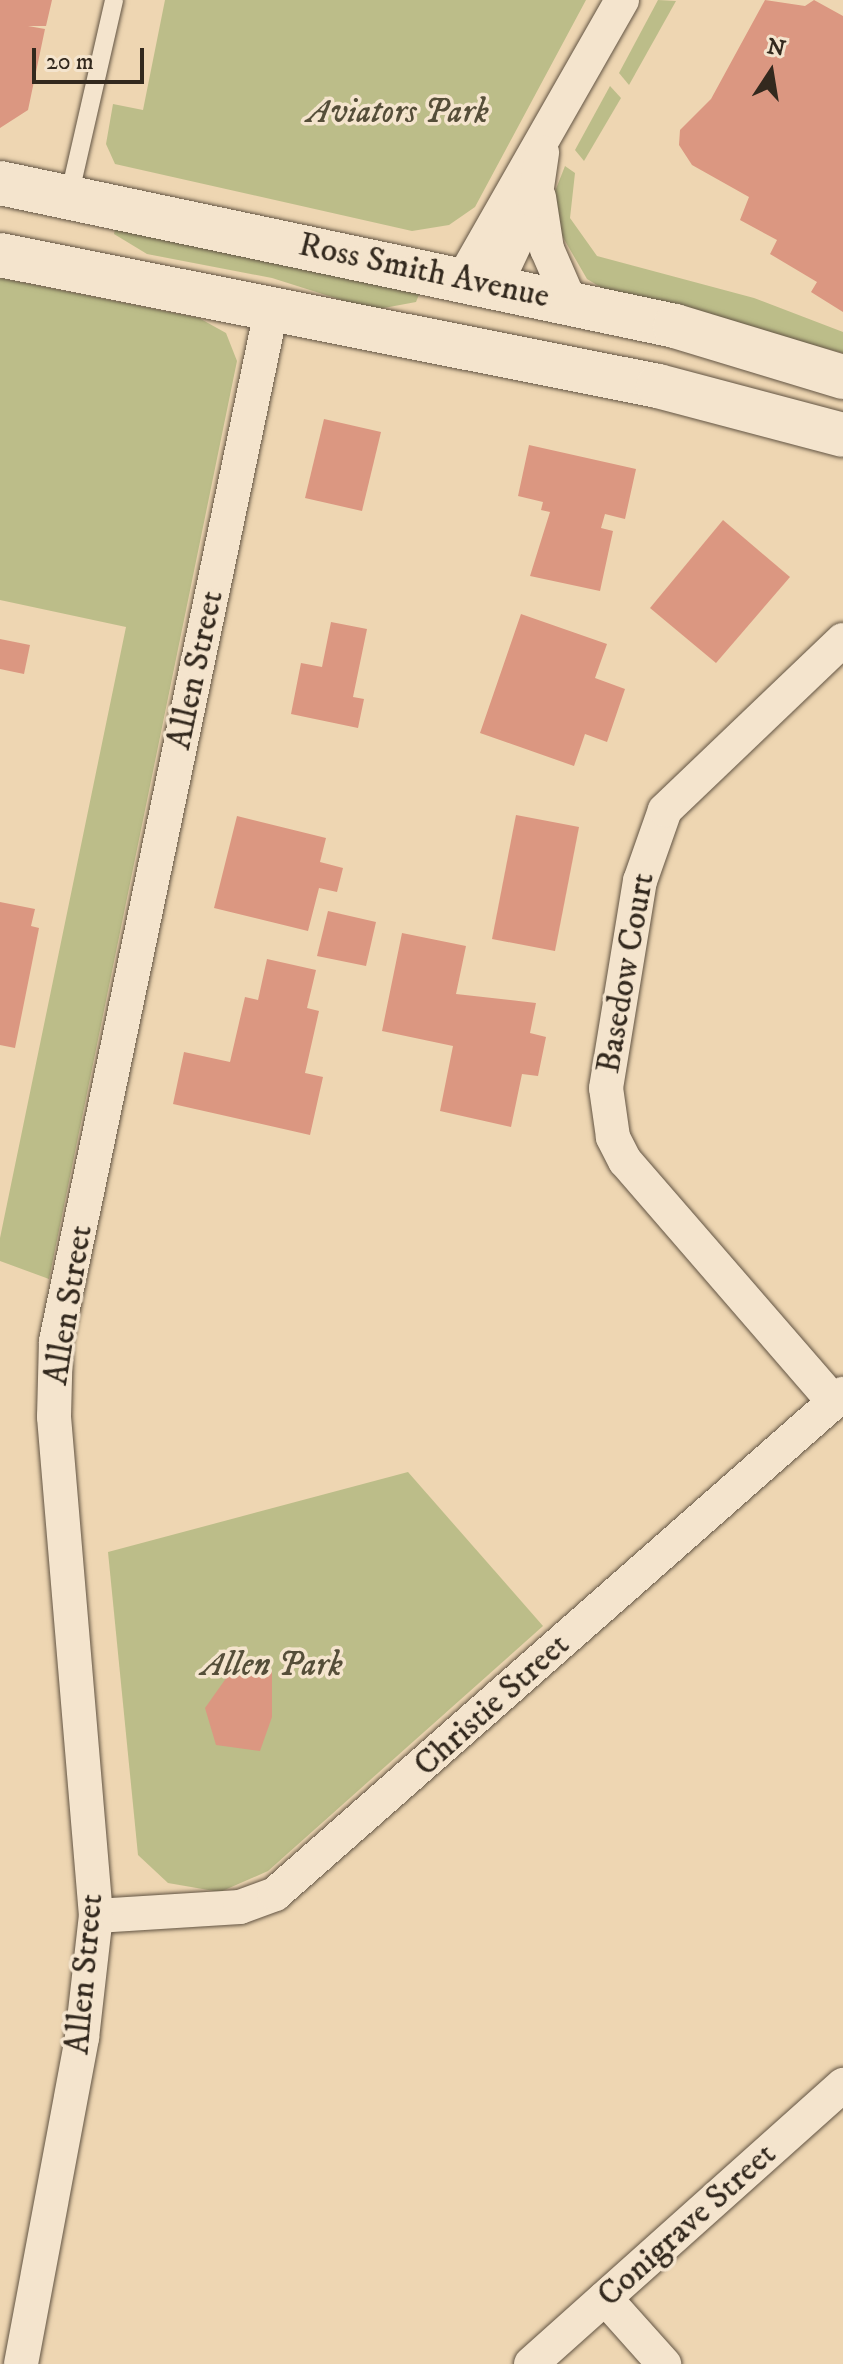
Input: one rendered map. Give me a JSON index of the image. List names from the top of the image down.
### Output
{
  "streets": {
    "street": [
      "Ross Smith Avenue",
      "Allen Street",
      "Basedow Court",
      "Christie Street",
      "Conigrave Street"
    ]
  },
  "crossings": [
    ["Ross Smith Avenue", "Allen Street"],
    ["Allen Street", "Christie Street"],
    ["Basedow Court", "Christie Street"]
  ],
  "parks": ["Aviators Park", "Allen Park"],
  "scale_bar": "20 m",
  "north": "top"
}
